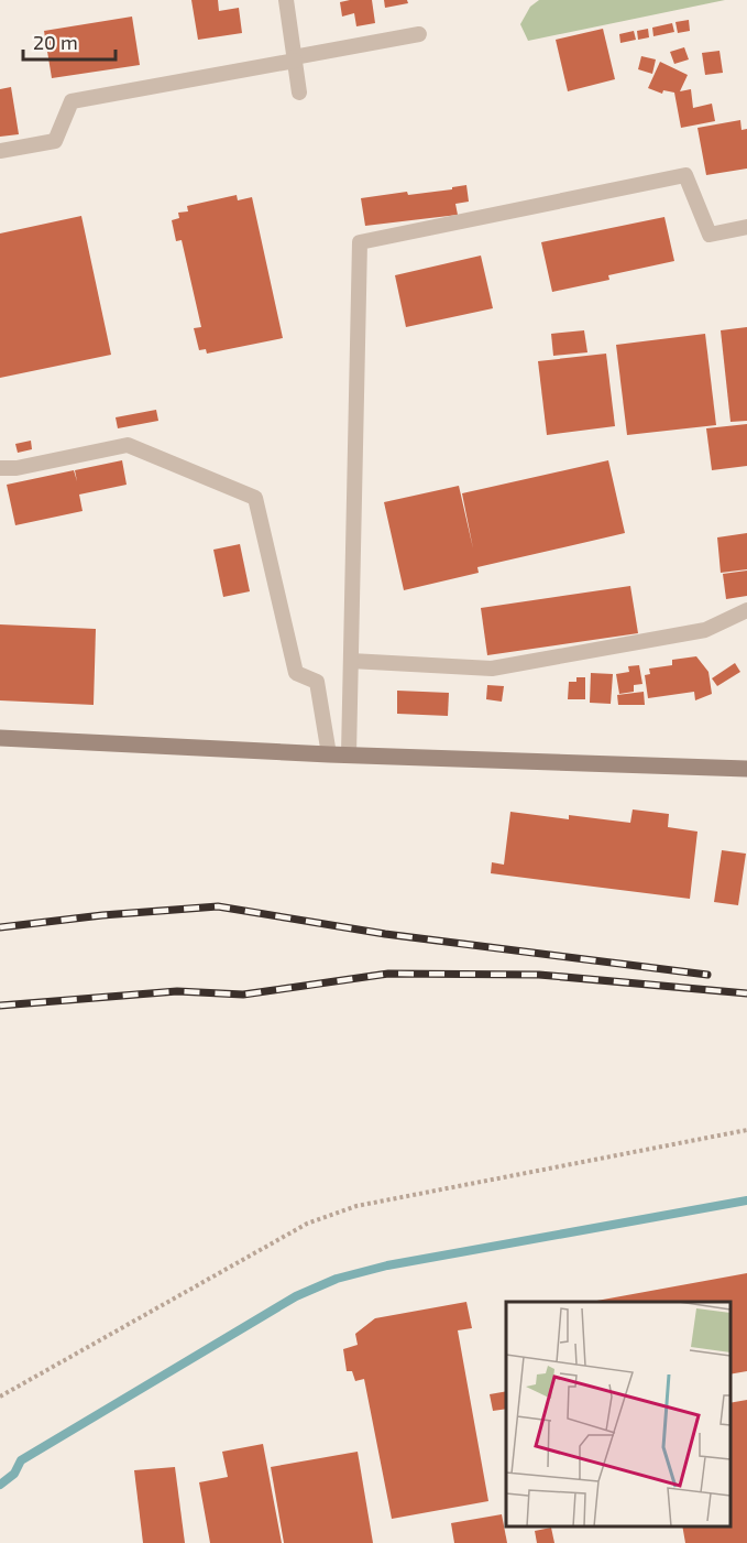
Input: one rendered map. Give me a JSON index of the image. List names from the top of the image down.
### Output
{
  "scale_bar": "20 m"
}
